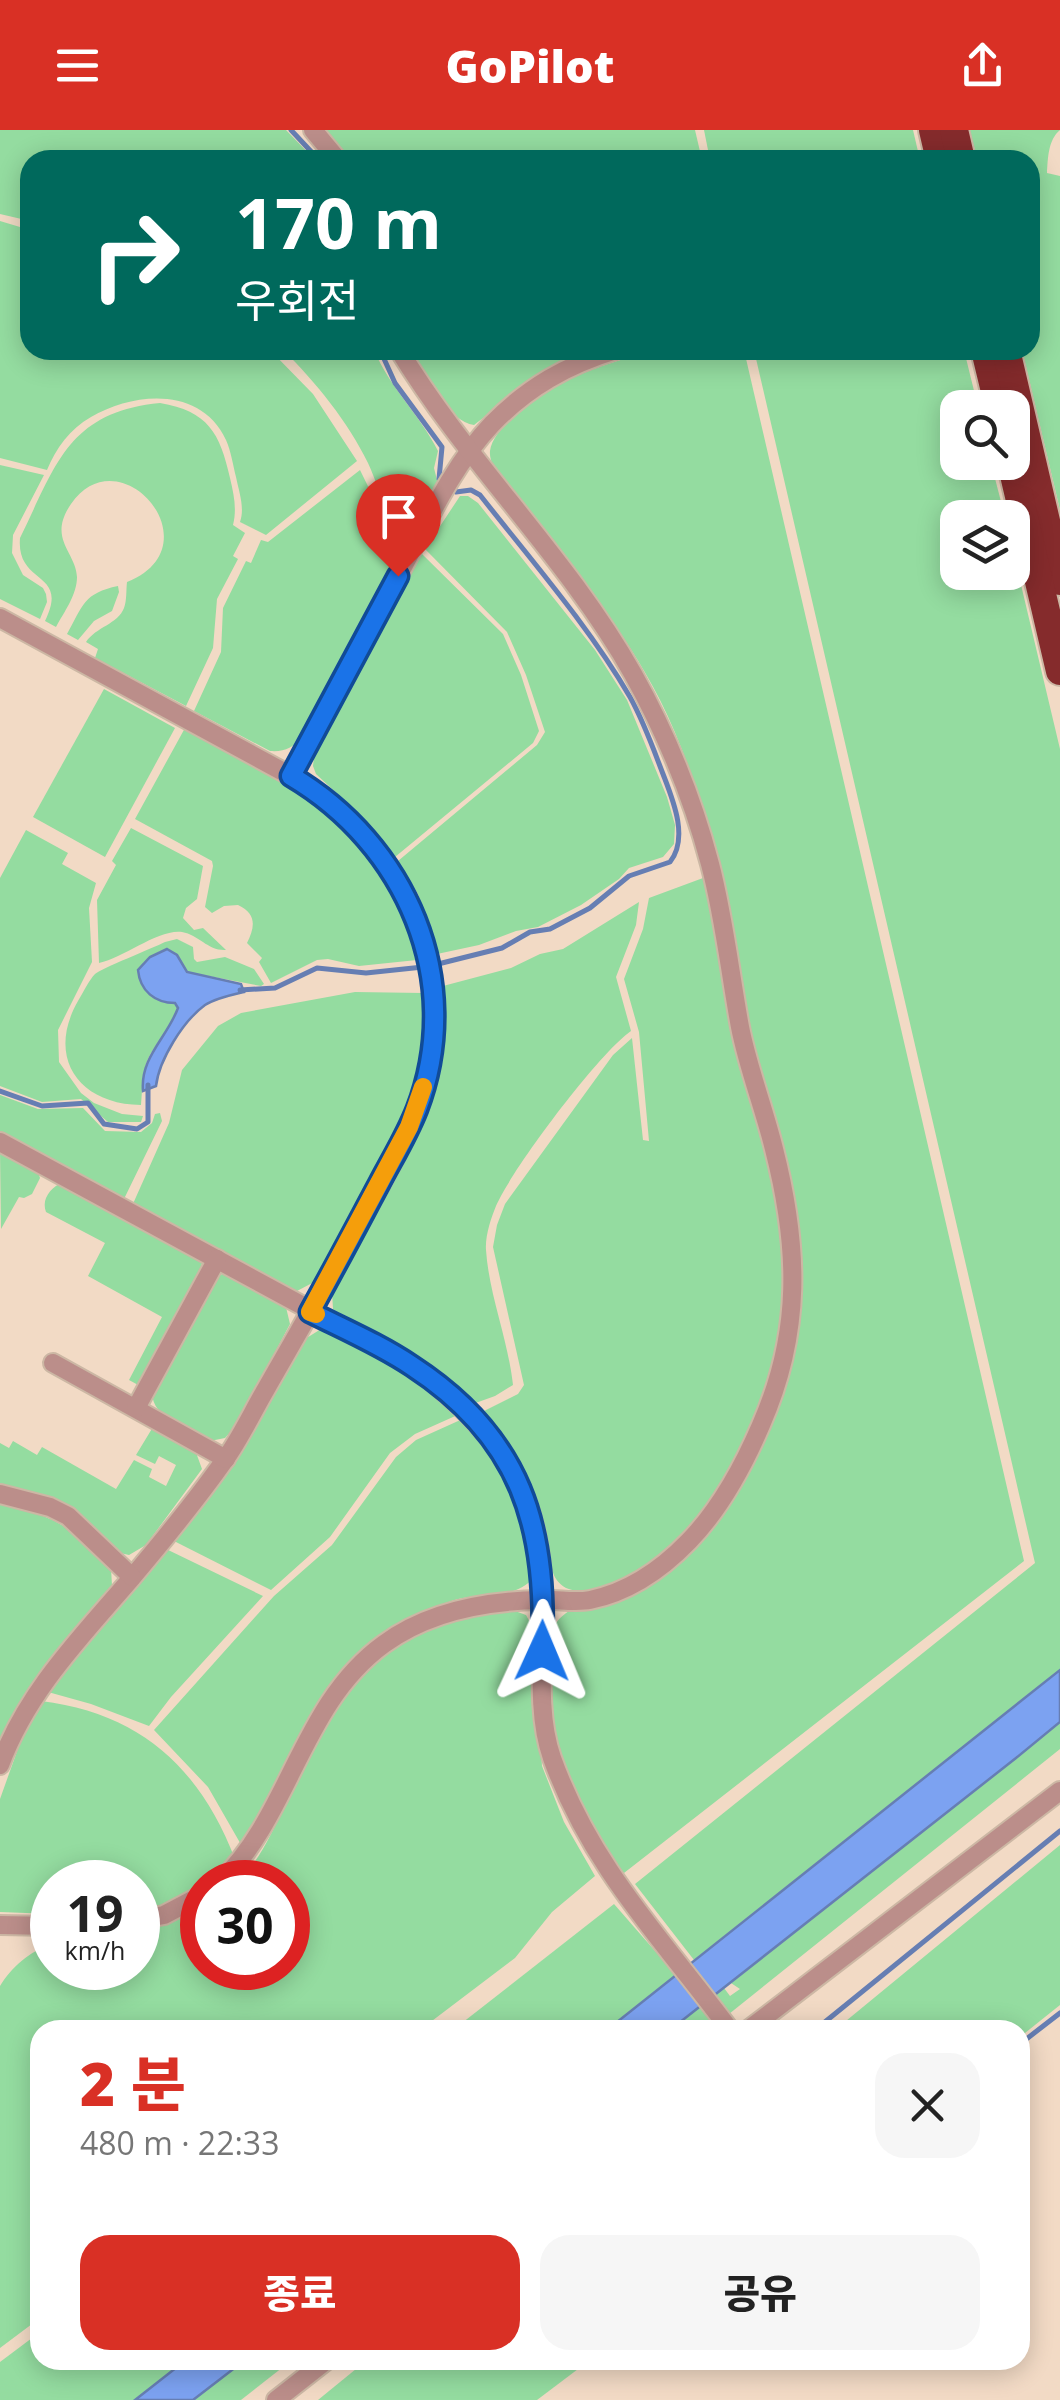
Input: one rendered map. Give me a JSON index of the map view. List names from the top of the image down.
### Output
{
  "page": {
    "header": "GoPilot",
    "turn": ["170 m", "우회전"],
    "speed": "19 km/h",
    "limit": "30",
    "heading": ["2 분", "480 m · 22:33"],
    "buttons": ["종료", "공유"]
  }
}
